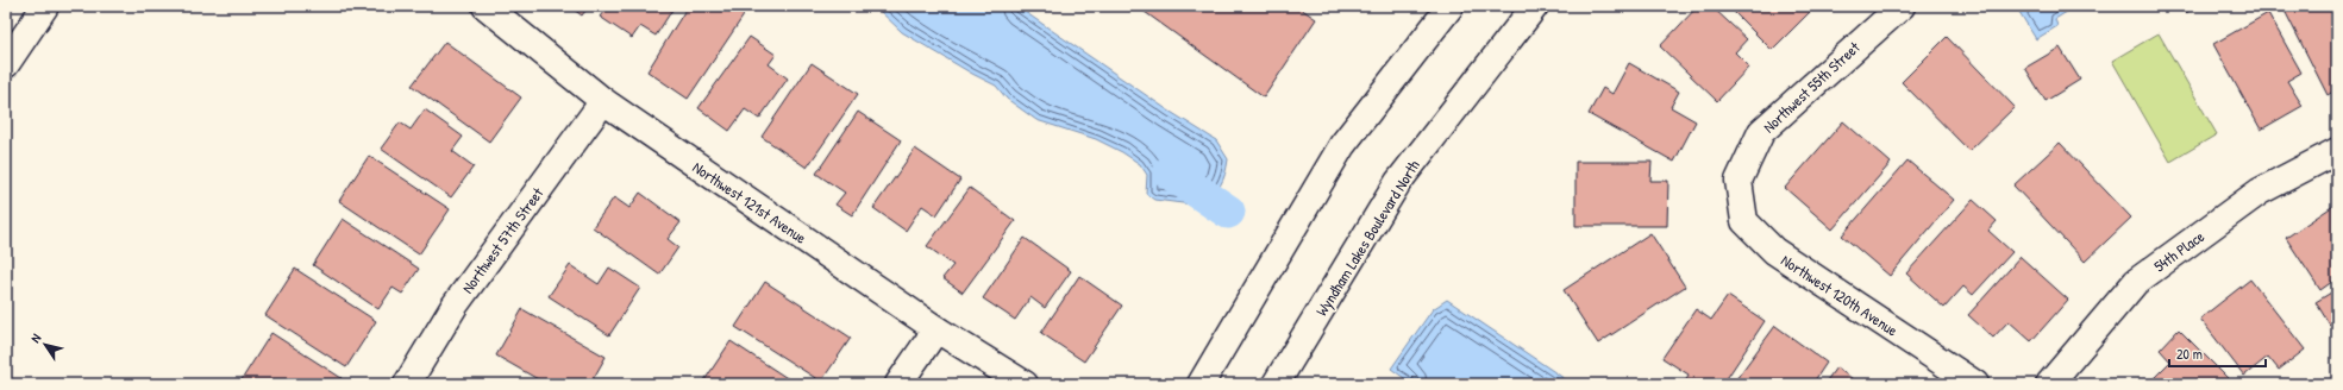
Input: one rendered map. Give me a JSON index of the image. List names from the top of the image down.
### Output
{
  "streets": {
    "main road": [
      "Northwest 55th Street",
      "Northwest 121st Avenue",
      "Wyndham Lakes Boulevard North",
      "Northwest 57th Street",
      "54th Place",
      "Northwest 120th Avenue"
    ]
  },
  "crossings": [
    ["Northwest 55th Street", "Northwest 120th Avenue"],
    ["Northwest 121st Avenue", "Northwest 57th Street"]
  ],
  "scale_bar": "20 m",
  "north": "top left"
}
